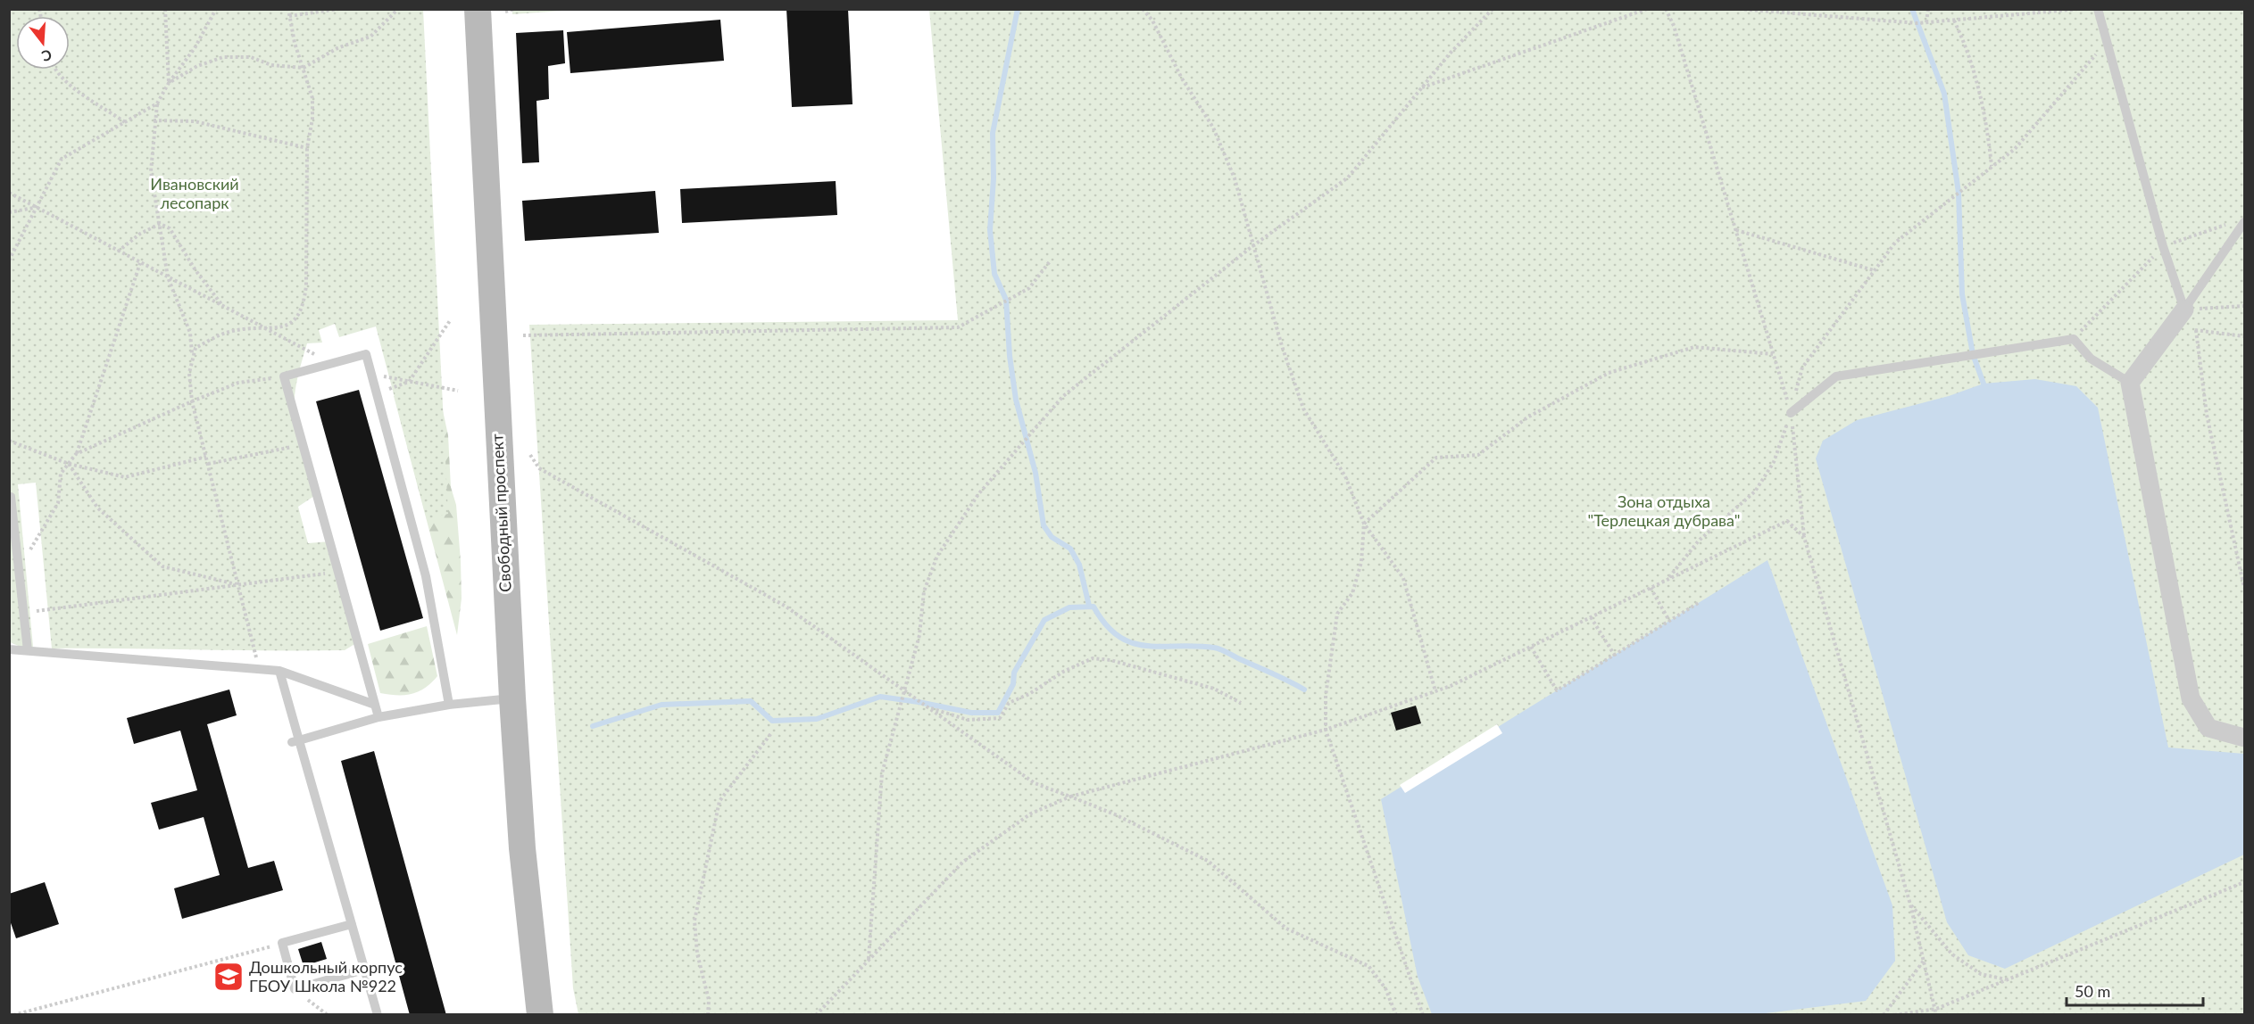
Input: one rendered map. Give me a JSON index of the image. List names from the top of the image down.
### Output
{
  "streets": {
    "main road": ["Свободный проспект"]
  },
  "parks": ["Ивановский лесопарк", "Зона отдыха \"Терлецкая дубрава\""],
  "places": {
    "school or university": ["Дошкольный корпус ГБОУ Школа №922"]
  },
  "scale_bar": "50 m",
  "north": "bottom"
}
